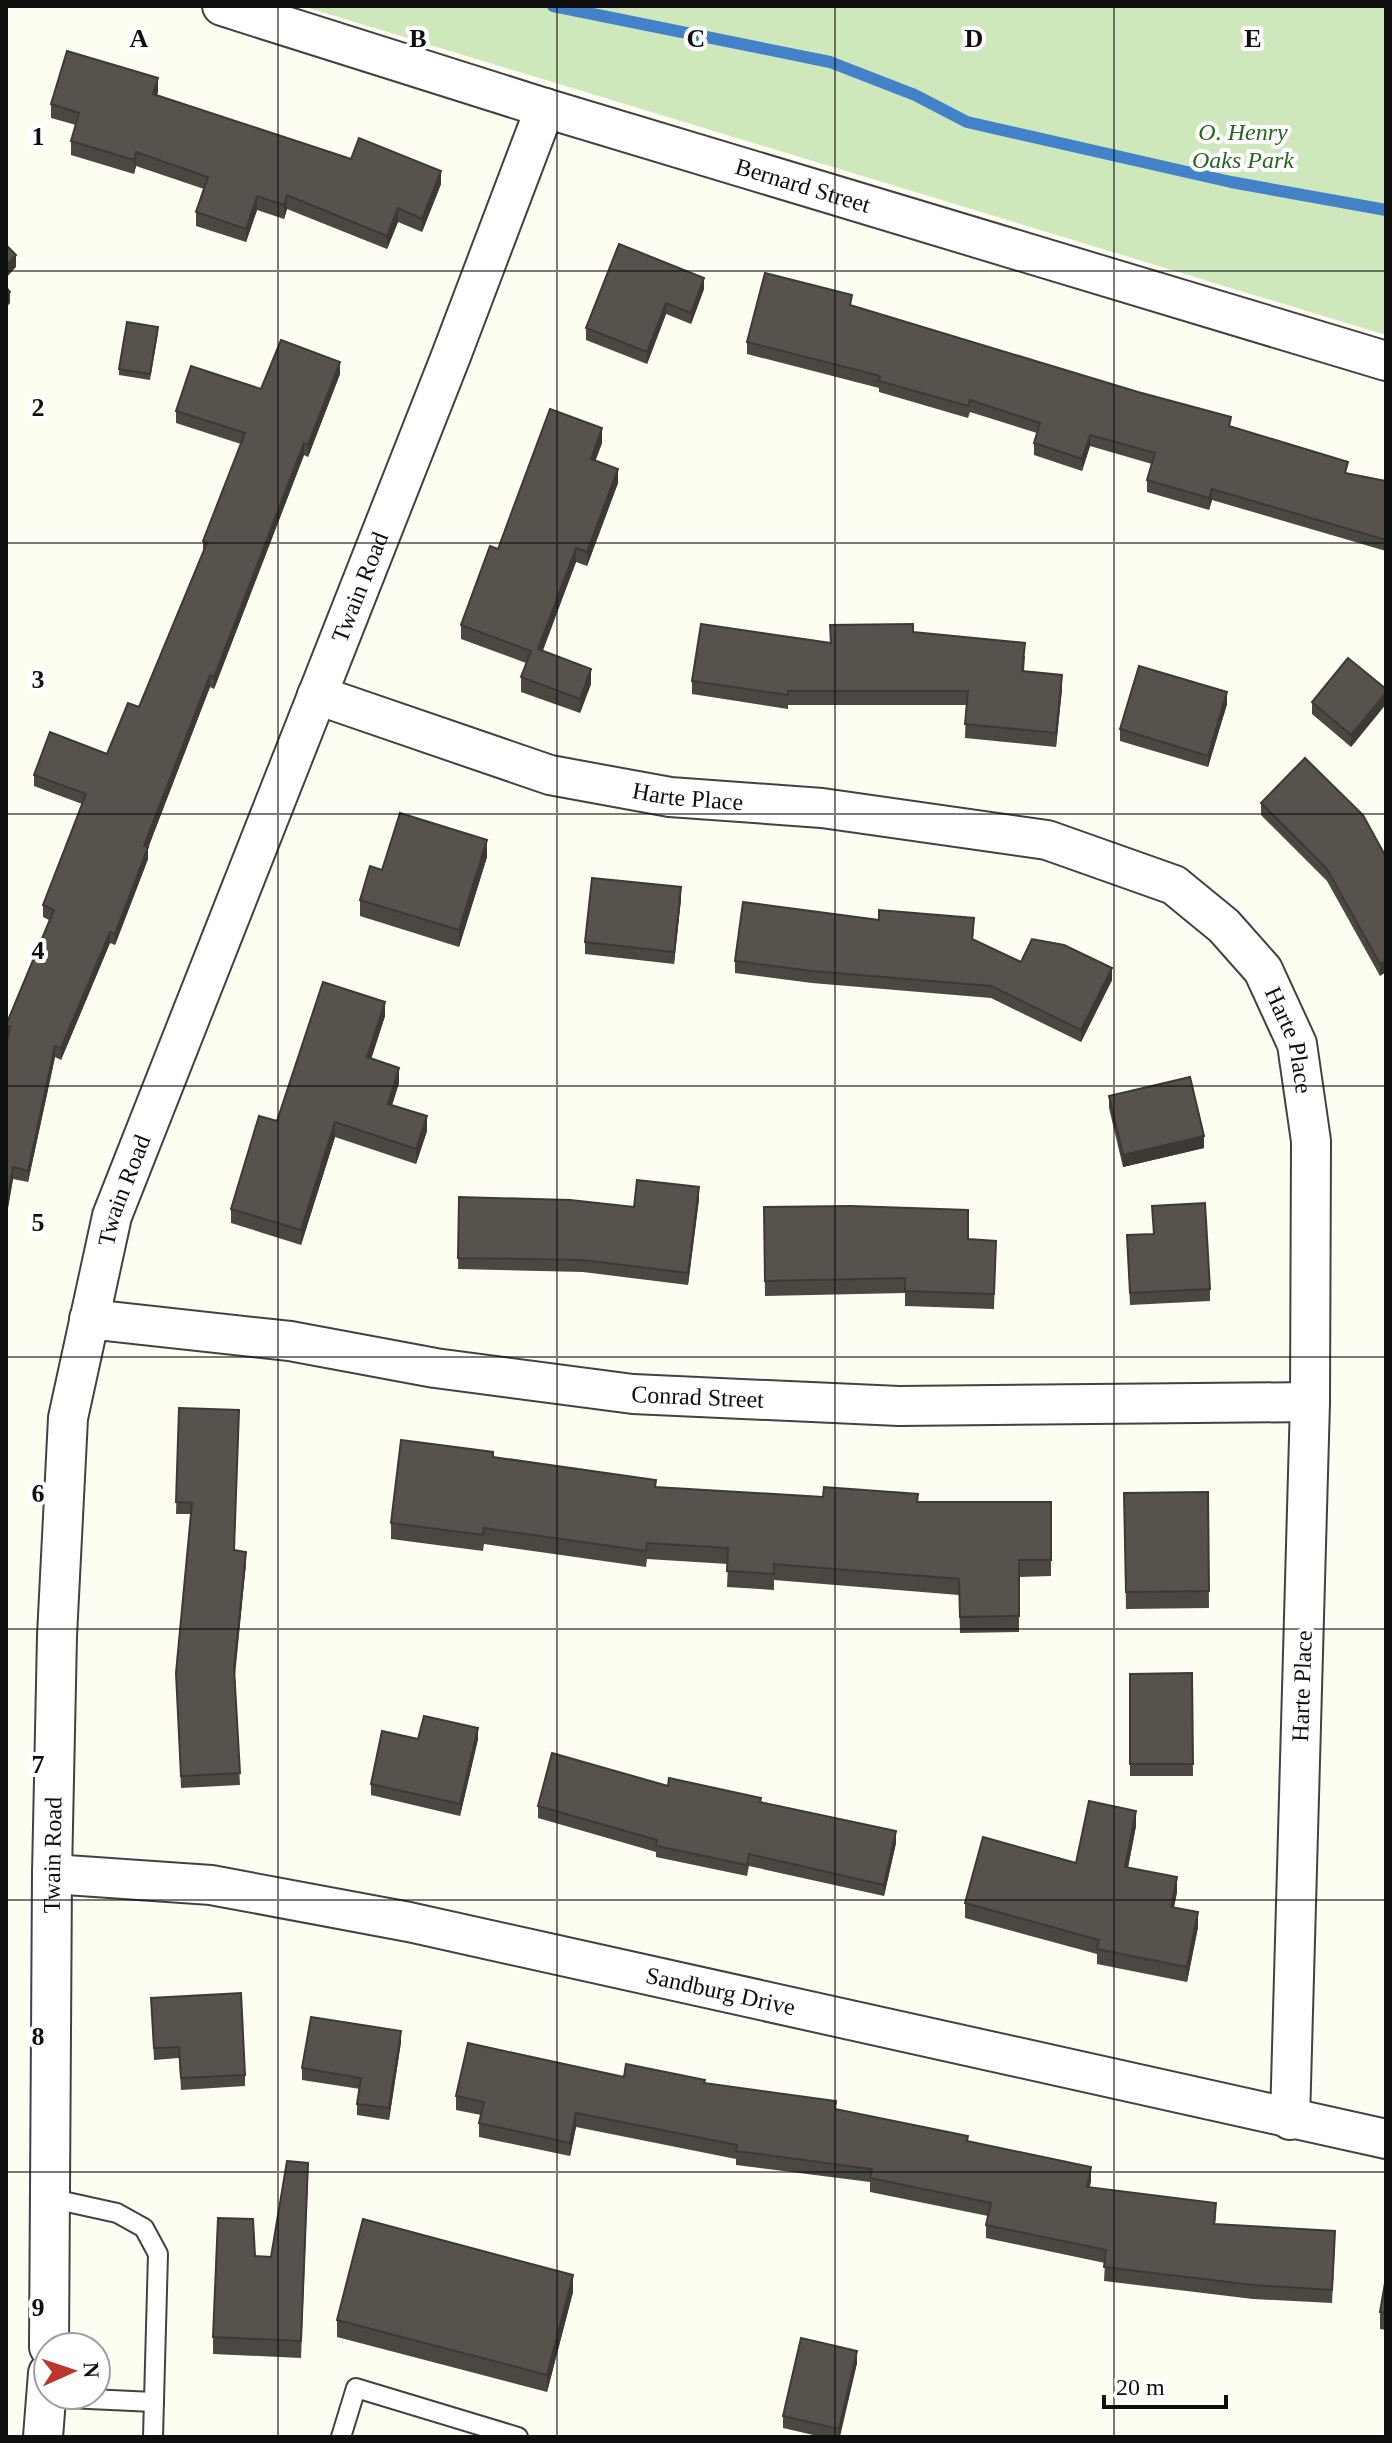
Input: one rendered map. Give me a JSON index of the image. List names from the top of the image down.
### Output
{
  "streets": {
    "street": [
      "Bernard Street",
      "Twain Road",
      "Harte Place",
      "Conrad Street",
      "Sandburg Drive"
    ]
  },
  "crossings": [
    ["Bernard Street", "Twain Road"],
    ["Twain Road", "Harte Place"],
    ["Twain Road", "Conrad Street"],
    ["Twain Road", "Sandburg Drive"],
    ["Harte Place", "Conrad Street"],
    ["Harte Place", "Sandburg Drive"]
  ],
  "parks": ["O. Henry Oaks Park"],
  "scale_bar": "20 m",
  "north": "right",
  "grid": {
    "columns": [
      "A",
      "B",
      "C",
      "D",
      "E"
    ],
    "rows": [
      "1",
      "2",
      "3",
      "4",
      "5",
      "6",
      "7",
      "8",
      "9"
    ]
  }
}
